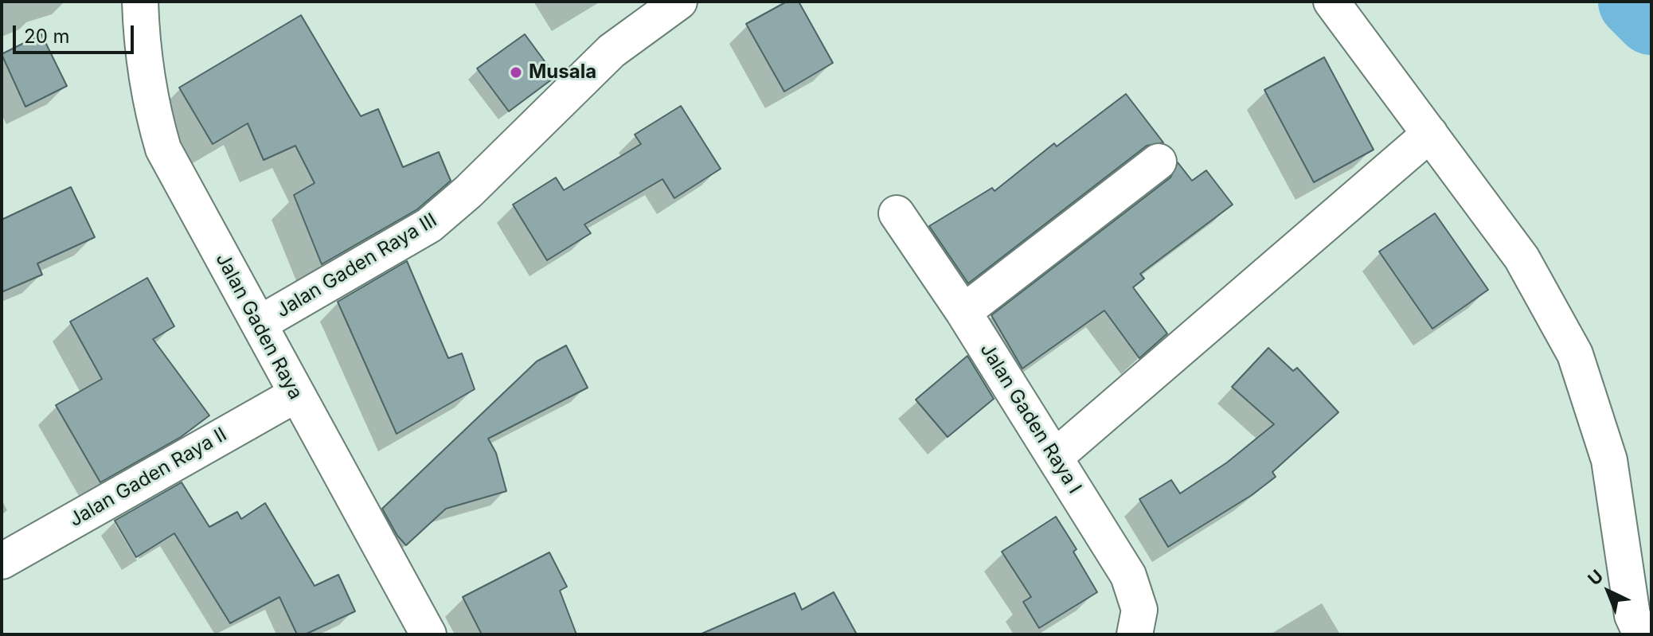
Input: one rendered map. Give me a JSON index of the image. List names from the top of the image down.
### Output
{
  "streets": {
    "street": [
      "Jalan Gaden Raya III",
      "Jalan Gaden Raya",
      "Jalan Gaden Raya I",
      "Jalan Gaden Raya II"
    ]
  },
  "crossings": [
    ["Jalan Gaden Raya III", "Jalan Gaden Raya"],
    ["Jalan Gaden Raya", "Jalan Gaden Raya II"]
  ],
  "places": ["Musala"],
  "scale_bar": "20 m",
  "north": "top left"
}
